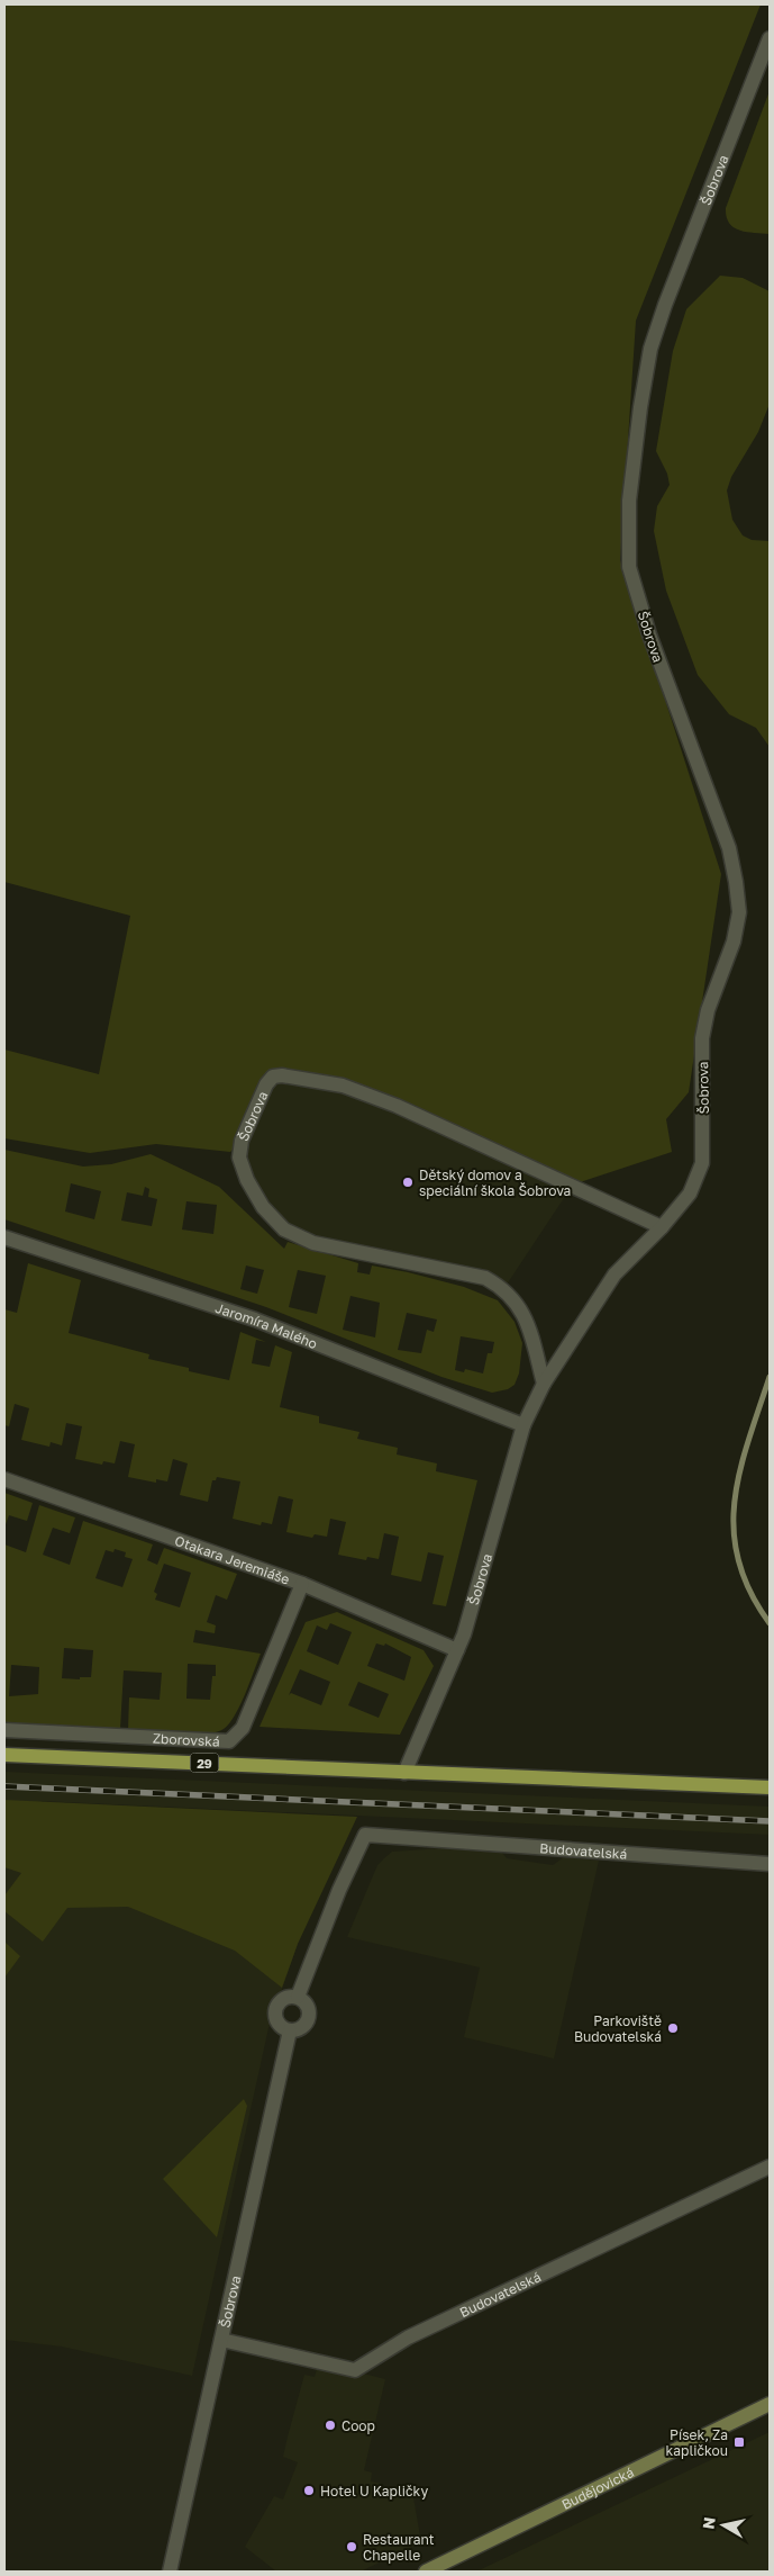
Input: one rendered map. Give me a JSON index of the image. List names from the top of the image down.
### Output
{
  "streets": {
    "main road": ["29"],
    "street": [
      "Šobrova",
      "Jaromíra Malého",
      "Otakara Jeremiáše",
      "Zborovská",
      "Budovatelská",
      "Budějovická"
    ]
  },
  "crossings": [
    ["Šobrova", "Jaromíra Malého"],
    ["Šobrova", "Otakara Jeremiáše"],
    ["Šobrova", "29"],
    ["Šobrova", "Budovatelská"],
    ["Otakara Jeremiáše", "Zborovská"]
  ],
  "places": {
    "other": [
      "Dětský domov a speciální škola Šobrova",
      "Parkoviště Budovatelská",
      "Coop",
      "Hotel U Kapličky",
      "Restaurant Chapelle"
    ],
    "transit": ["Písek, Za kapličkou"]
  },
  "north": "left"
}
